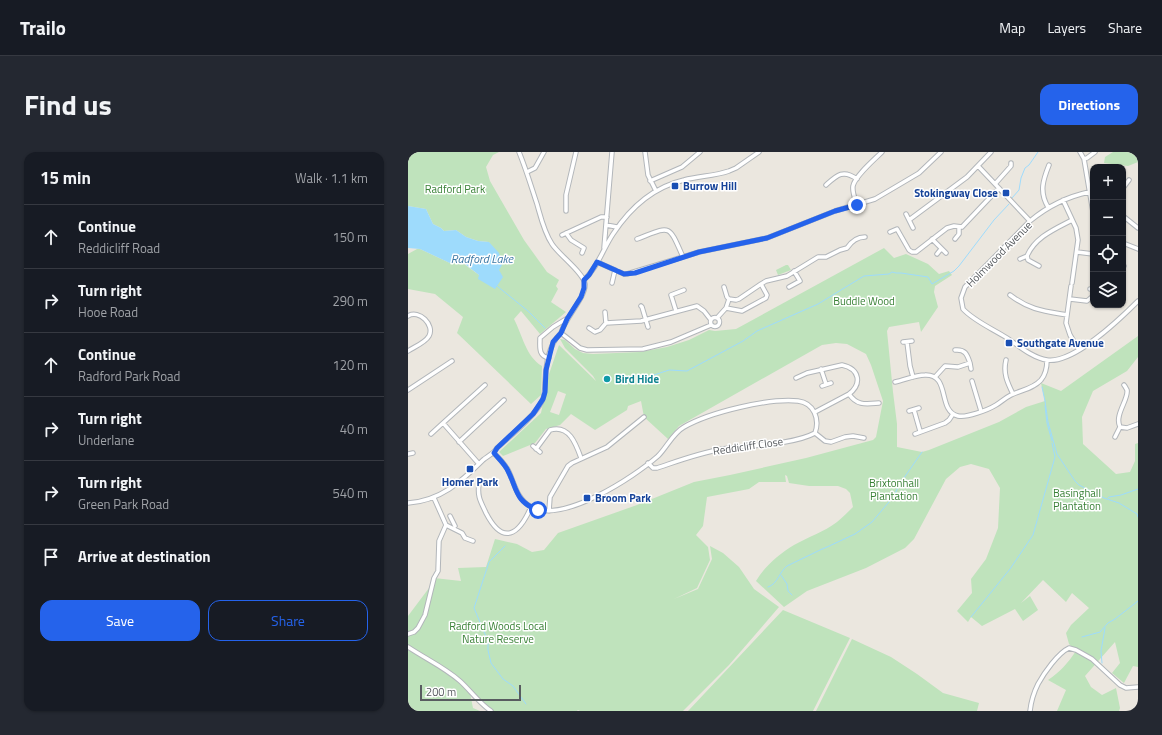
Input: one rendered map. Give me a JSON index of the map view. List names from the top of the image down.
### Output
{
  "streets": {
    "street": ["Holmwood Avenue", "Reddicliff Close"]
  },
  "water": ["Radford Lake"],
  "parks": [
    "Radford Park",
    "Buddle Wood",
    "Brixtonhall Plantation",
    "Basinghall Plantation",
    "Radford Woods Local Nature Reserve"
  ],
  "places": {
    "transit": [
      "Burrow Hill",
      "Stokingway Close",
      "Southgate Avenue",
      "Homer Park",
      "Broom Park"
    ],
    "other": ["Bird Hide"]
  },
  "scale_bar": "200 m",
  "page": {
    "header": "Trailo",
    "nav": ["Map", "Layers", "Share"],
    "title": "Find us",
    "buttons": [
      "Directions",
      ["Save", "Share"]
    ],
    "heading": ["15 min", "Walk · 1.1 km"],
    "map_buttons": ["+", "−"],
    "list": [
      ["Continue", "Reddicliff Road", "150 m"],
      ["Turn right", "Hooe Road", "290 m"],
      ["Continue", "Radford Park Road", "120 m"],
      ["Turn right", "Underlane", "40 m"],
      ["Turn right", "Green Park Road", "540 m"],
      "Arrive at destination"
    ],
    "scale": "200 m"
  }
}
